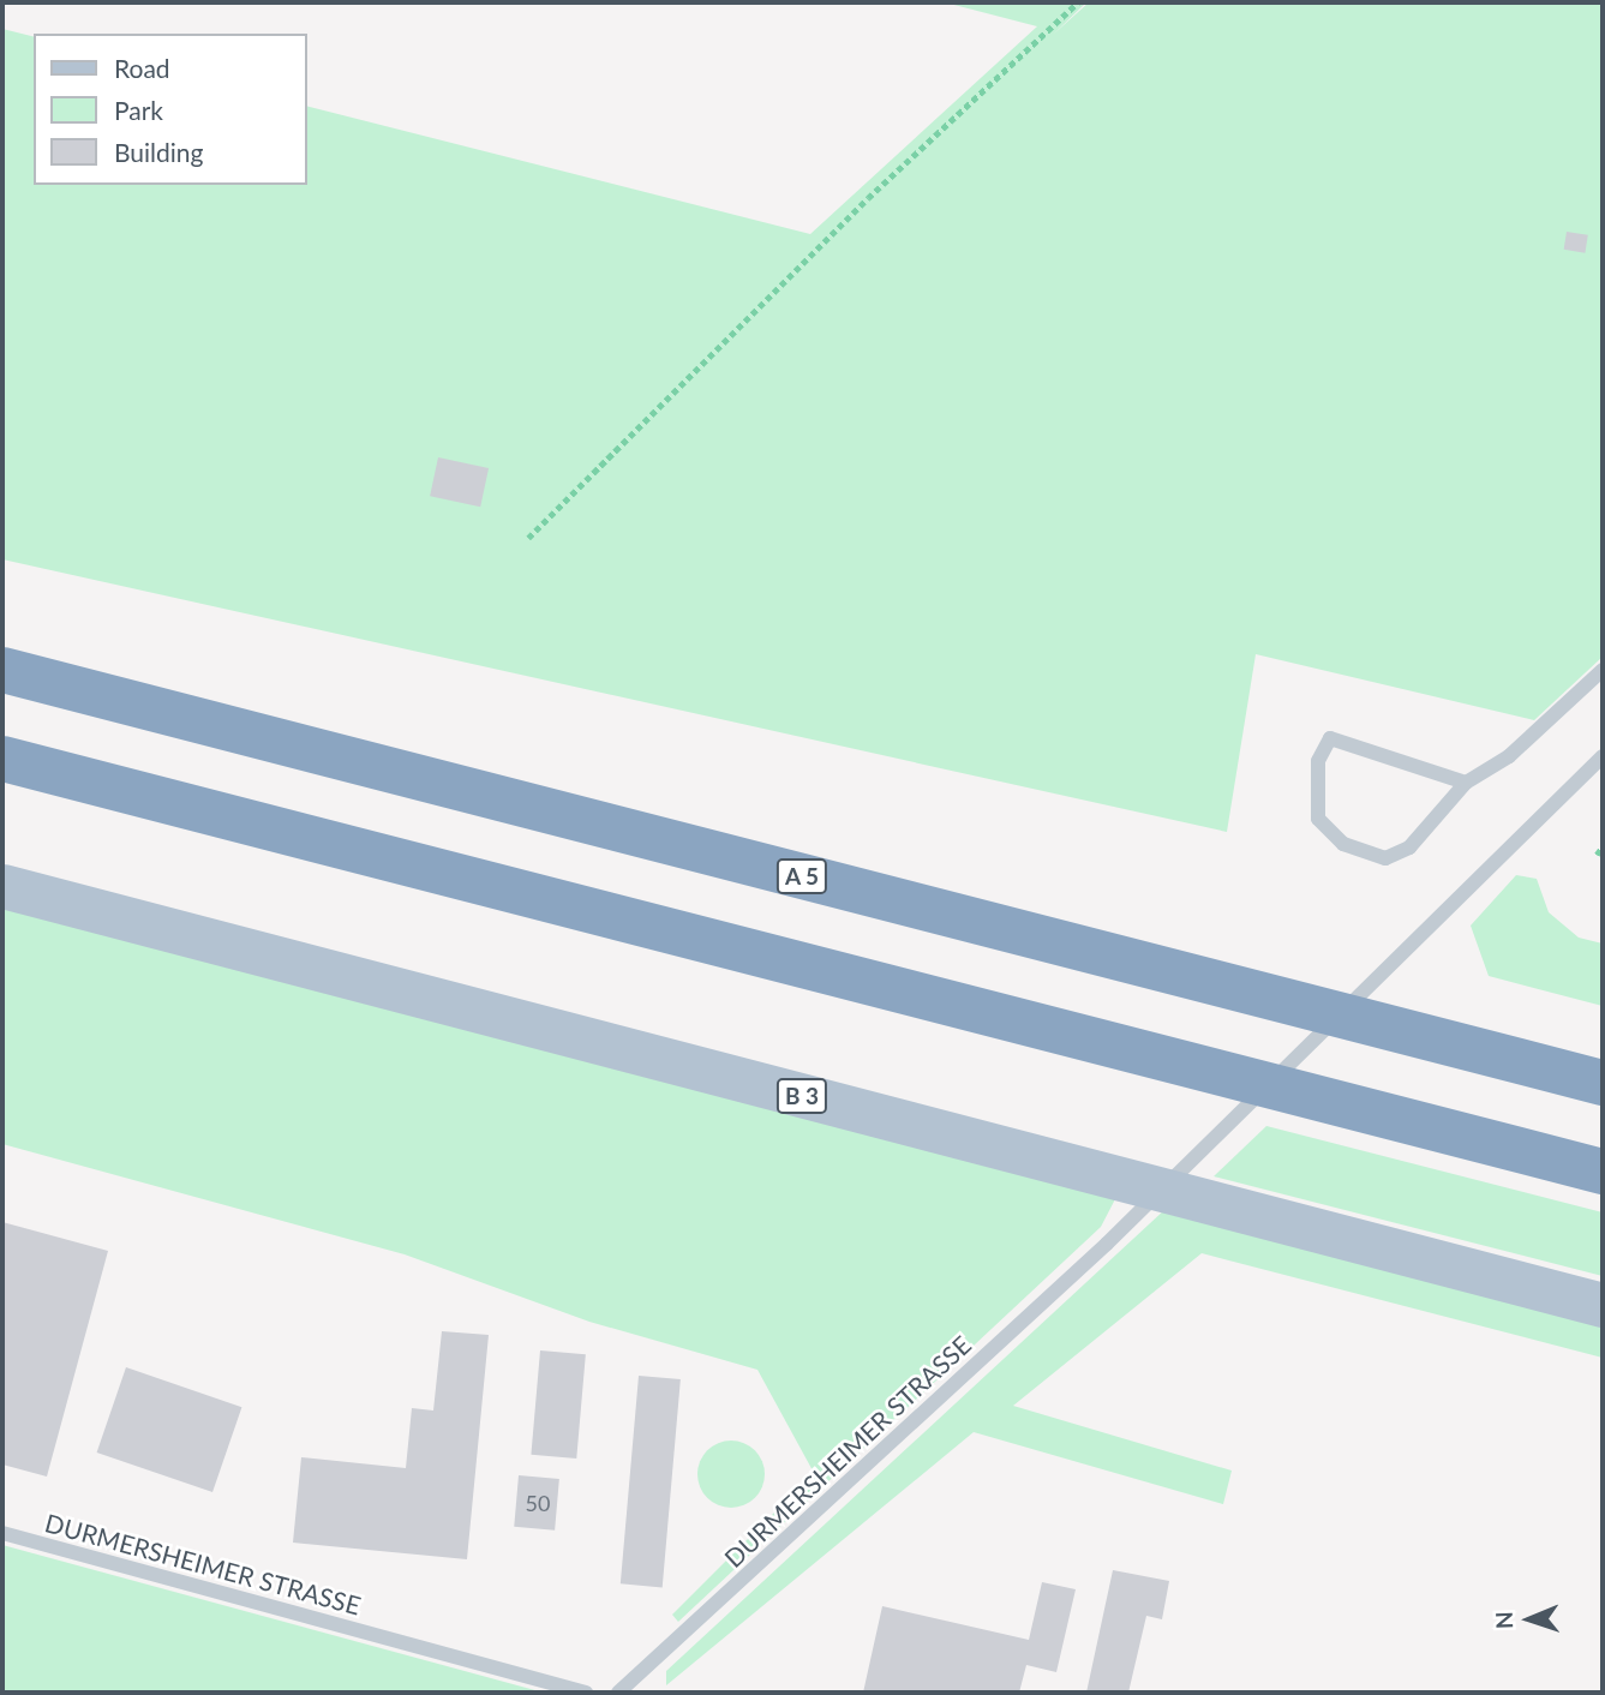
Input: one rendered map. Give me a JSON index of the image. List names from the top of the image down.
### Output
{
  "streets": {
    "highway": ["A 5"],
    "main road": ["B 3"],
    "lane": ["DURMERSHEIMER STRASSE"]
  },
  "house_numbers": ["50"],
  "legend": ["Road", "Park", "Building"],
  "north": "left"
}
